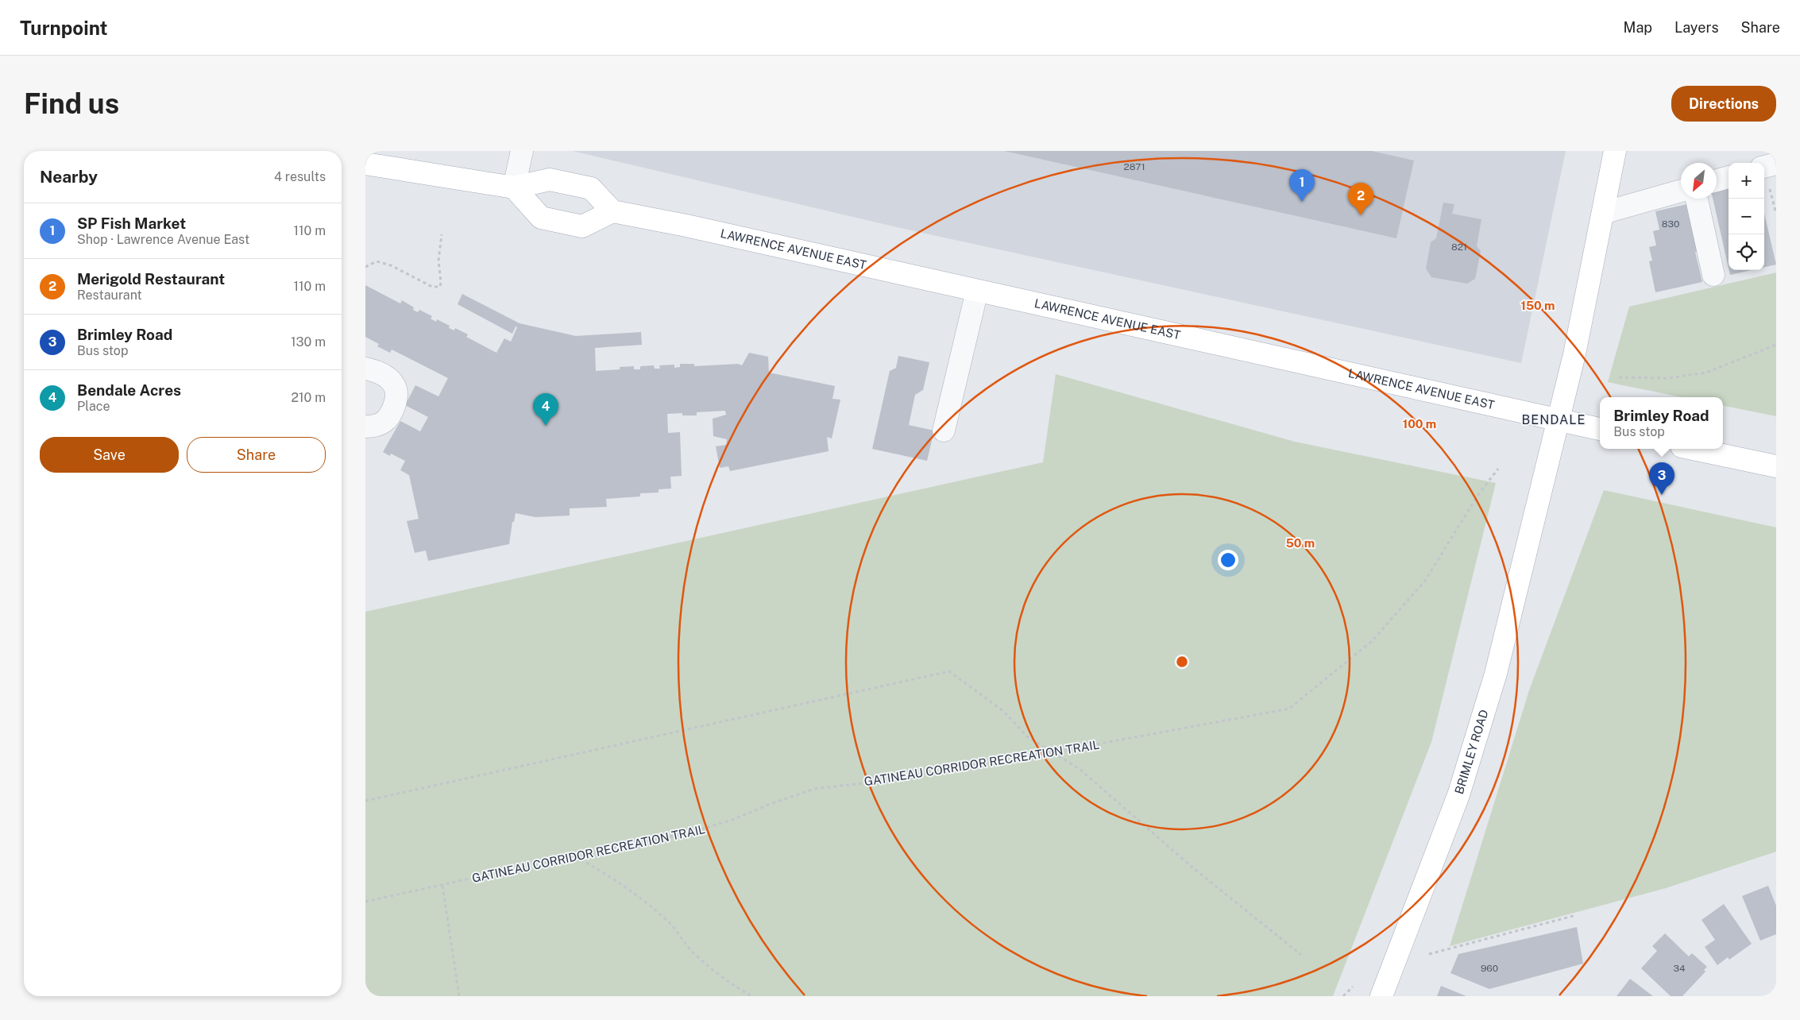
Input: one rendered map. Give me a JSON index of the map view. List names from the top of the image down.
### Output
{
  "streets": {
    "main road": ["LAWRENCE AVENUE EAST", "BRIMLEY ROAD"],
    "path": ["GATINEAU CORRIDOR RECREATION TRAIL"]
  },
  "crossings": [
    ["LAWRENCE AVENUE EAST", "BRIMLEY ROAD"]
  ],
  "districts": ["BENDALE"],
  "house_numbers": [
    "2871",
    "830",
    "821",
    "960",
    "34"
  ],
  "north": "bottom left",
  "page": {
    "header": "Turnpoint",
    "nav": ["Map", "Layers", "Share"],
    "buttons": [
      "Directions",
      ["Save", "Share"]
    ],
    "title": "Find us",
    "heading": ["Nearby", "4 results"],
    "map_buttons": ["+", "−"],
    "pins": [
      "1",
      "2",
      "4",
      "3"
    ],
    "list": [
      {
        "mark": "1",
        "name": "SP Fish Market",
        "note": "Shop · Lawrence Avenue East",
        "value": "110 m"
      },
      {
        "mark": "2",
        "name": "Merigold Restaurant",
        "note": "Restaurant",
        "value": "110 m"
      },
      {
        "mark": "3",
        "name": "Brimley Road",
        "note": "Bus stop",
        "value": "130 m"
      },
      {
        "mark": "4",
        "name": "Bendale Acres",
        "note": "Place",
        "value": "210 m"
      }
    ],
    "popup": ["Brimley Road", "Bus stop"]
  },
  "rings": ["150 m", "100 m", "50 m"]
}
